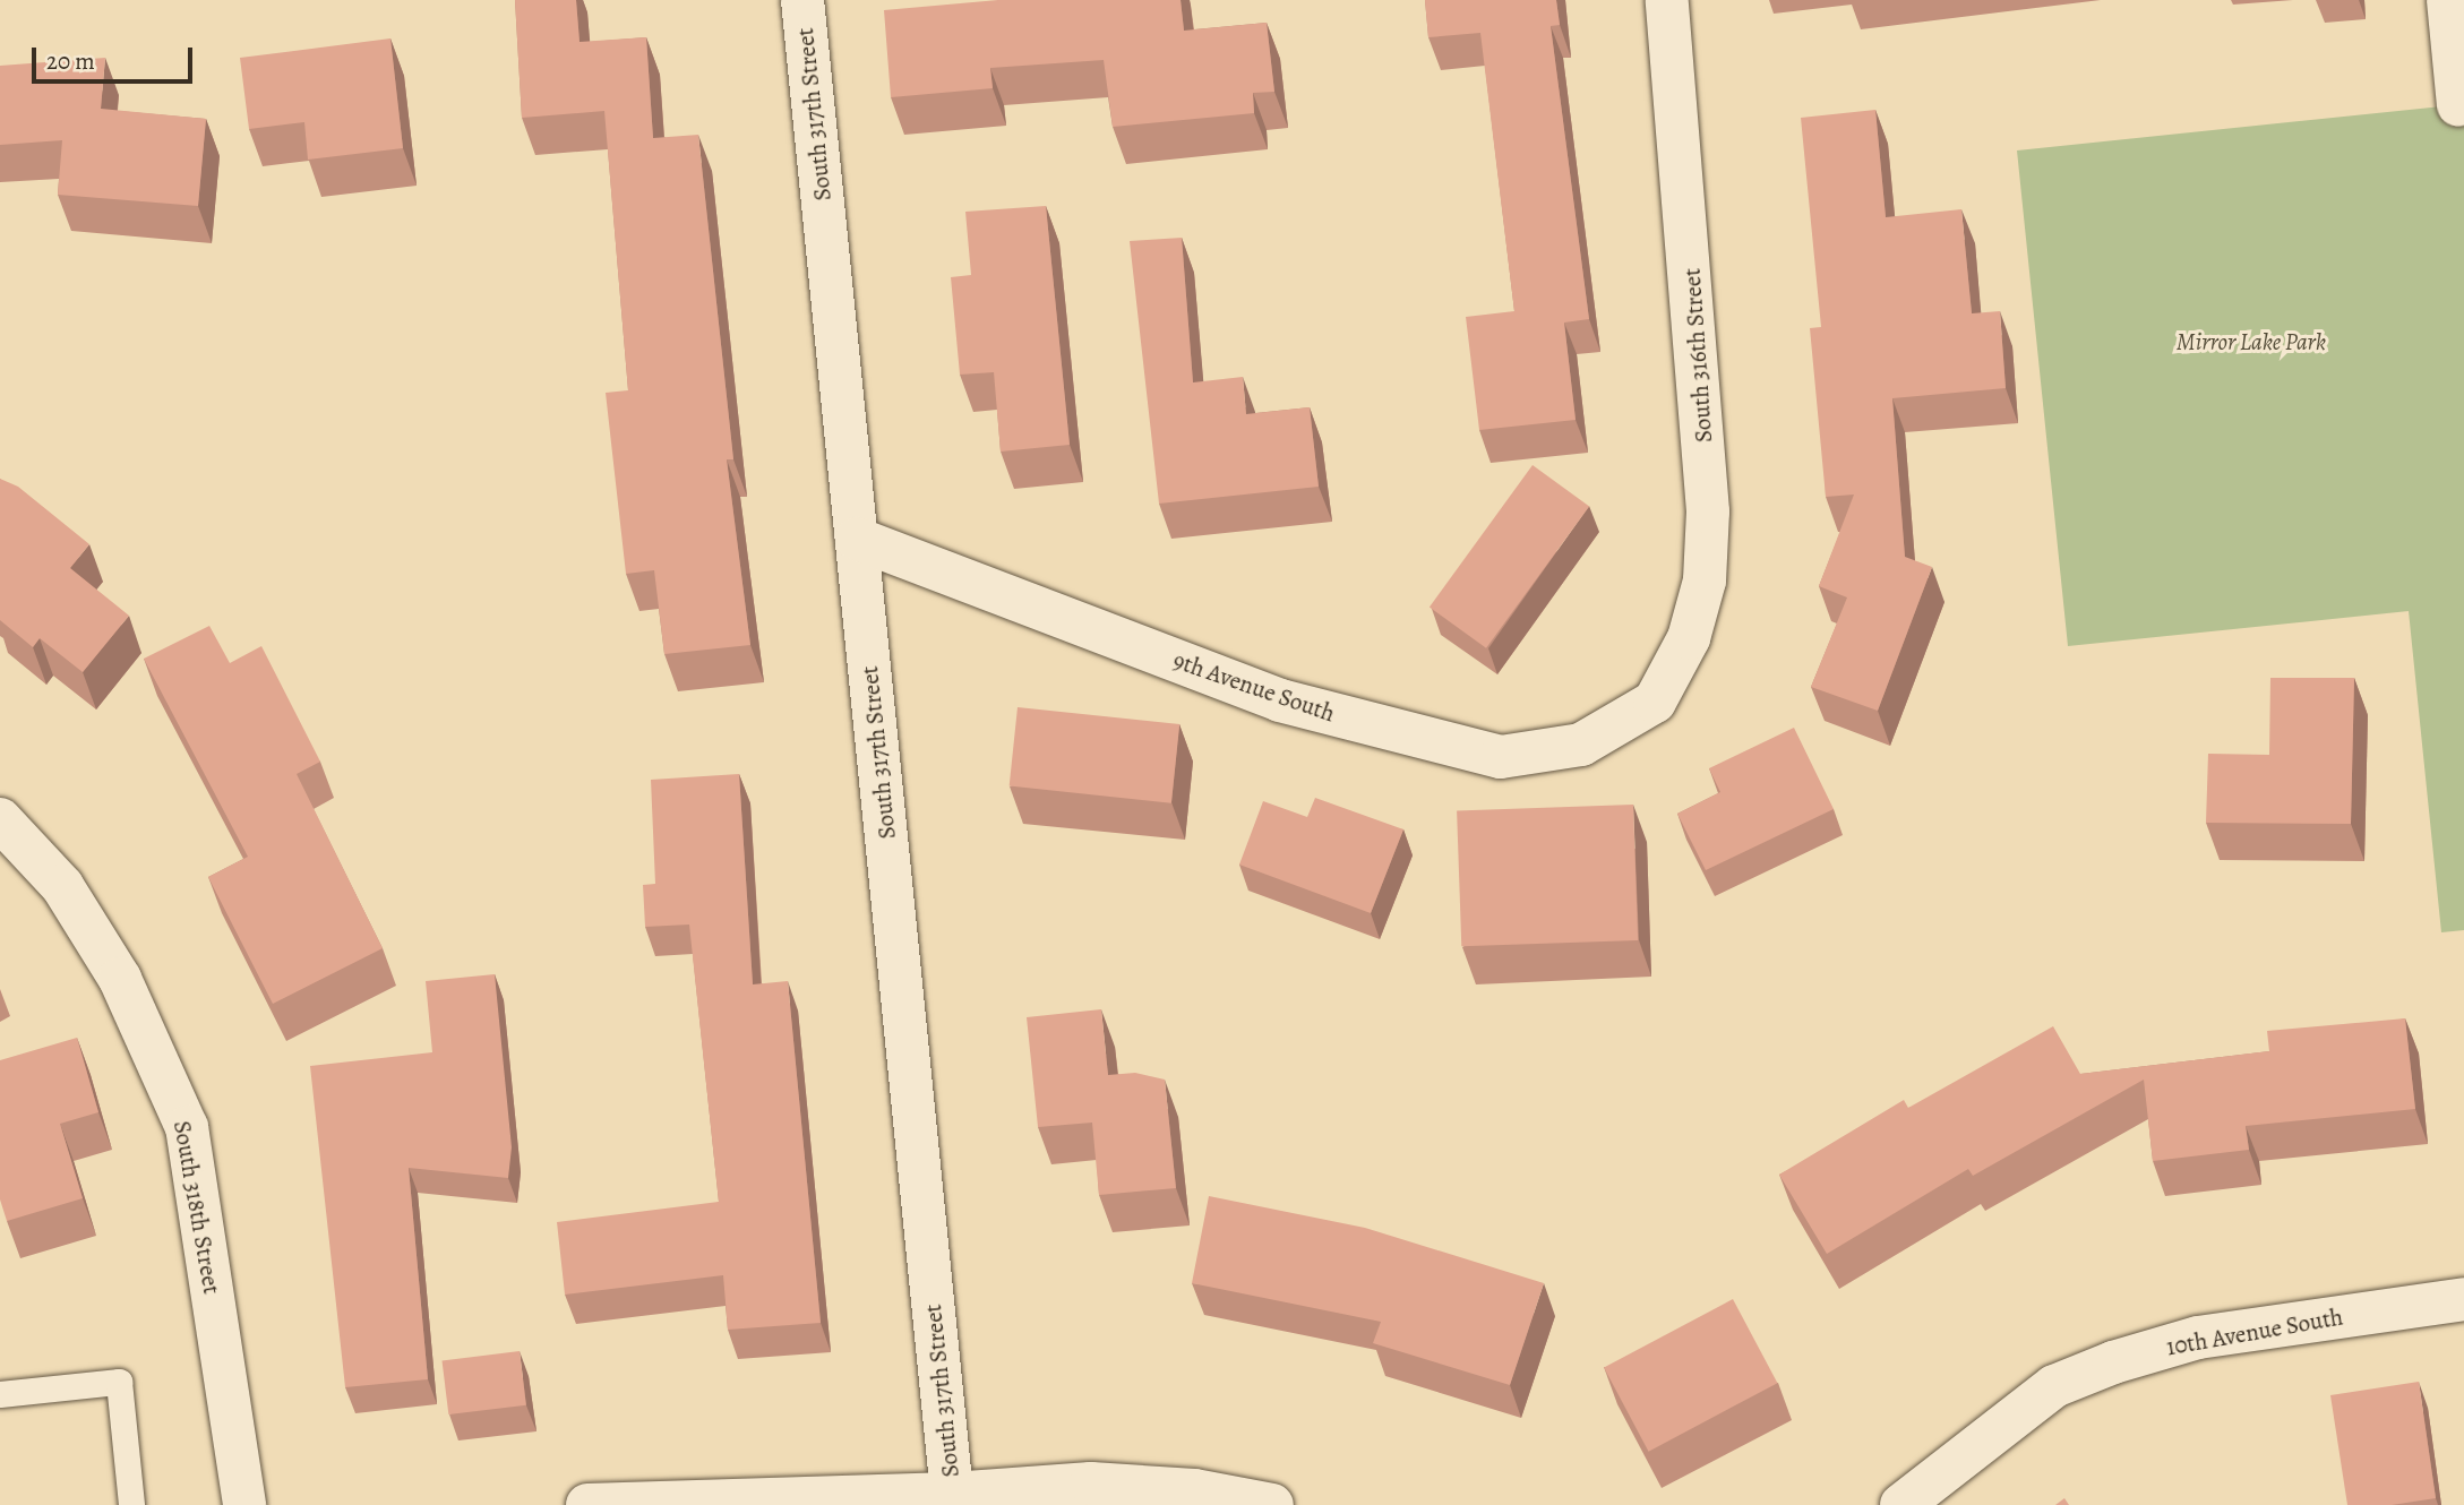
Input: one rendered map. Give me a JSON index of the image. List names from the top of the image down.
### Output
{
  "streets": {
    "street": [
      "South 317th Street",
      "South 316th Street",
      "9th Avenue South",
      "South 318th Street",
      "10th Avenue South"
    ]
  },
  "crossings": [
    ["South 317th Street", "9th Avenue South"],
    ["South 316th Street", "9th Avenue South"]
  ],
  "parks": ["Mirror Lake Park"],
  "scale_bar": "20 m"
}
